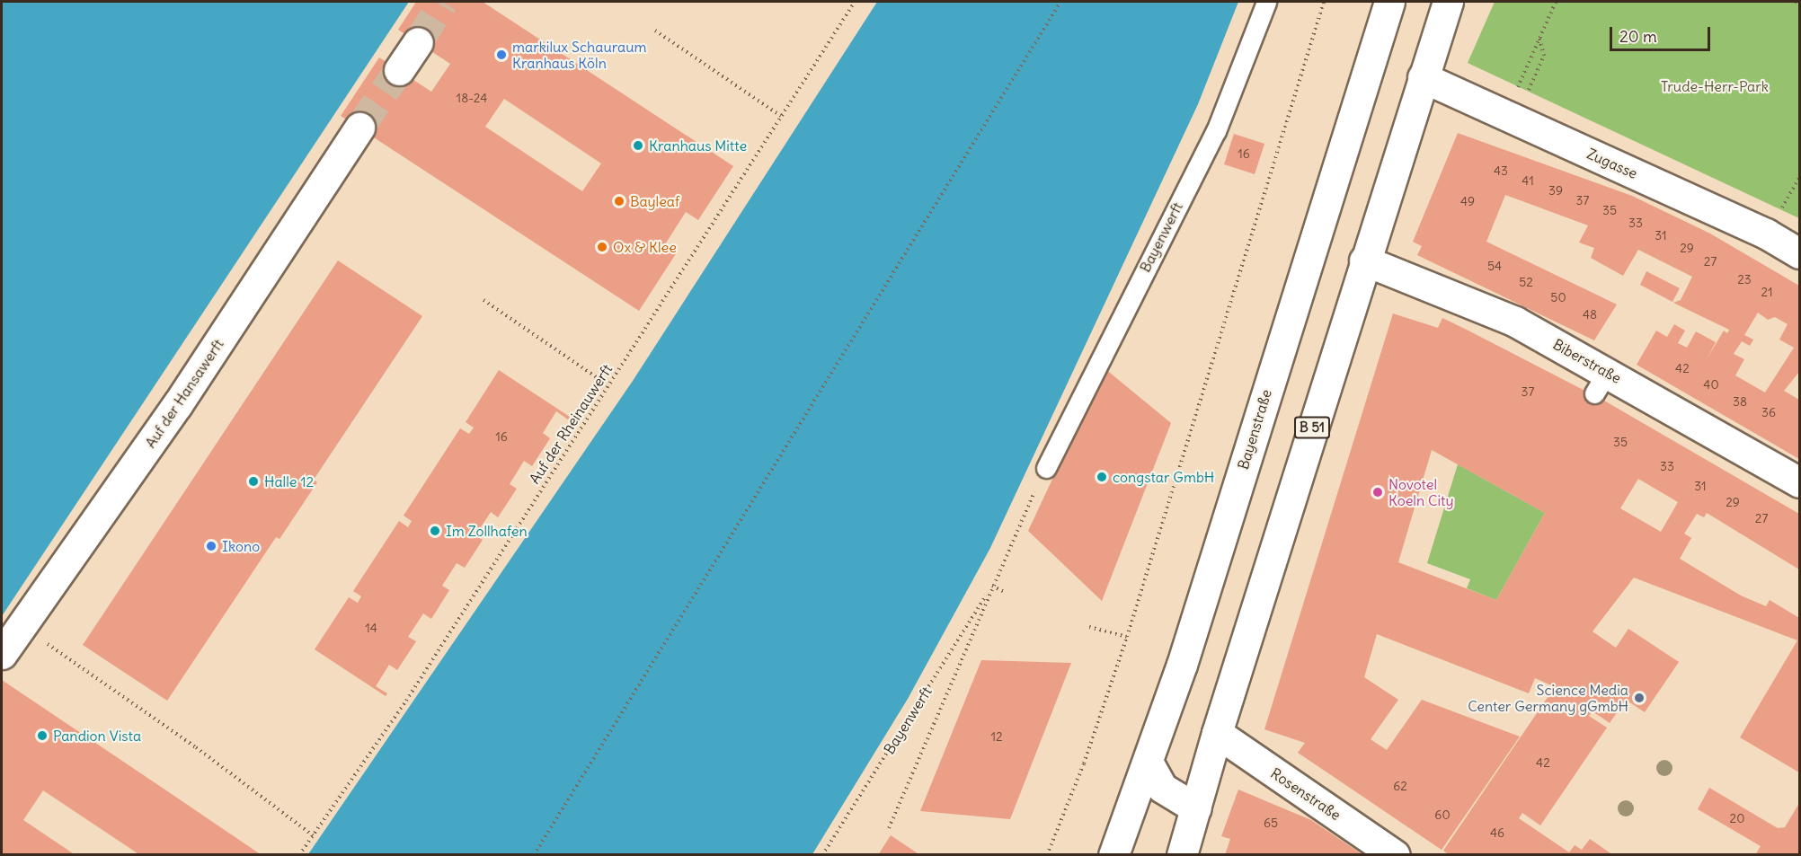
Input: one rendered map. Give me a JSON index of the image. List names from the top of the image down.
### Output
{
  "streets": {
    "main road": [
      "Zugasse",
      "Biberstraße",
      "Auf der Hansawerft",
      "B 51",
      "Bayenstraße",
      "Rosenstraße"
    ],
    "lane": ["Bayenwerft"],
    "path": ["Auf der Rheinauwerft"]
  },
  "crossings": [
    ["Zugasse", "B 51"],
    ["Biberstraße", "B 51"],
    ["B 51", "Rosenstraße"]
  ],
  "parks": ["Trude-Herr-Park"],
  "places": [
    "markilux Schauraum Kranhaus Köln",
    "Kranhaus Mitte",
    "Bayleaf",
    "Ox & Klee",
    "congstar GmbH",
    "Halle 12",
    "Novotel Koeln City",
    "Im Zollhafen",
    "Ikono",
    "Science Media Center Germany gGmbH",
    "Pandion Vista"
  ],
  "house_numbers": [
    "18-24",
    "16",
    "43",
    "41",
    "39",
    "37",
    "49",
    "35",
    "33",
    "31",
    "29",
    "27",
    "54",
    "23",
    "52",
    "21",
    "50",
    "48",
    "42",
    "40",
    "37",
    "38",
    "36",
    "16",
    "35",
    "33",
    "31",
    "29",
    "27",
    "14",
    "12",
    "42",
    "62",
    "60",
    "20",
    "65",
    "46"
  ],
  "scale_bar": "20 m"
}
